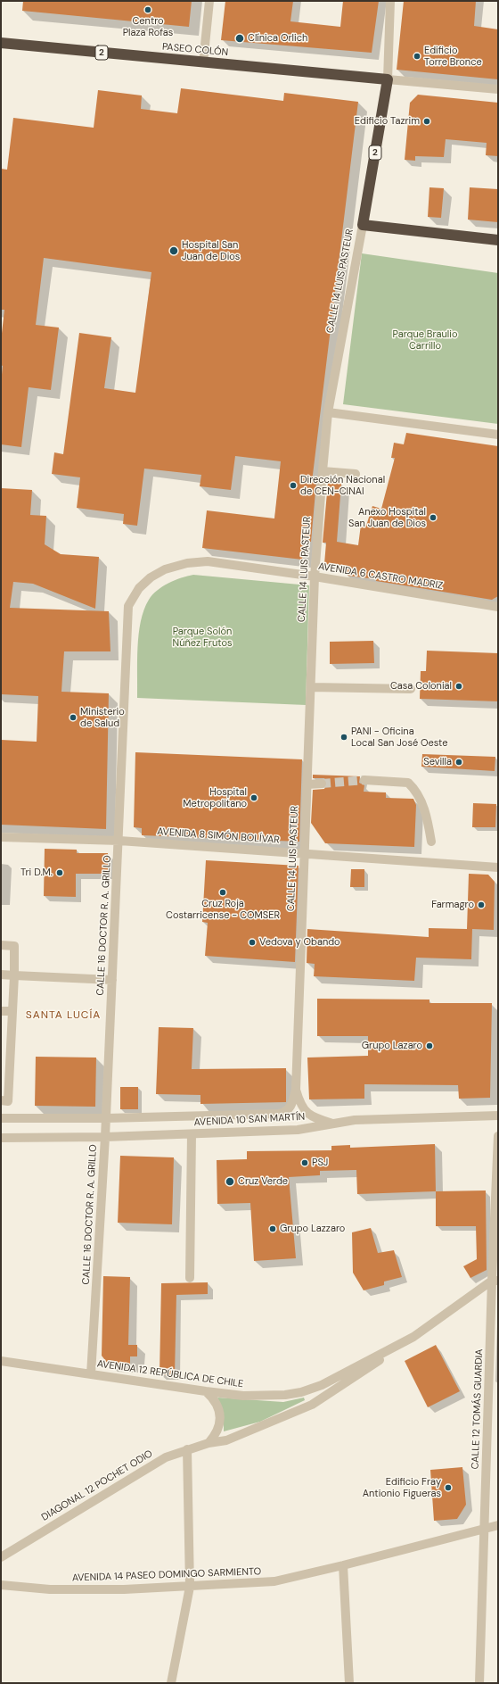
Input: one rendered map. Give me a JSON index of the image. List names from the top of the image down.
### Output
{
  "streets": {
    "highway": ["PASEO COLÓN", "2", "CALLE 14 LUIS PASTEUR"],
    "street": [
      "AVENIDA 6 CASTRO MADRIZ",
      "AVENIDA 8 SIMÓN BOLÍVAR",
      "CALLE 16 DOCTOR R. A. GRILLO",
      "AVENIDA 10 SAN MARTÍN",
      "AVENIDA 12 REPÚBLICA DE CHILE",
      "CALLE 12 TOMÁS GUARDIA",
      "DIAGONAL 12 POCHET ODIO",
      "AVENIDA 14 PASEO DOMINGO SARMIENTO"
    ]
  },
  "crossings": [
    ["PASEO COLÓN", "CALLE 14 LUIS PASTEUR"],
    ["CALLE 14 LUIS PASTEUR", "AVENIDA 6 CASTRO MADRIZ"],
    ["CALLE 14 LUIS PASTEUR", "AVENIDA 8 SIMÓN BOLÍVAR"],
    ["CALLE 14 LUIS PASTEUR", "AVENIDA 10 SAN MARTÍN"],
    ["AVENIDA 6 CASTRO MADRIZ", "CALLE 16 DOCTOR R. A. GRILLO"],
    ["AVENIDA 8 SIMÓN BOLÍVAR", "CALLE 16 DOCTOR R. A. GRILLO"],
    ["CALLE 16 DOCTOR R. A. GRILLO", "AVENIDA 10 SAN MARTÍN"],
    ["CALLE 16 DOCTOR R. A. GRILLO", "AVENIDA 12 REPÚBLICA DE CHILE"],
    ["AVENIDA 12 REPÚBLICA DE CHILE", "CALLE 12 TOMÁS GUARDIA"],
    ["AVENIDA 12 REPÚBLICA DE CHILE", "DIAGONAL 12 POCHET ODIO"],
    ["CALLE 12 TOMÁS GUARDIA", "AVENIDA 14 PASEO DOMINGO SARMIENTO"]
  ],
  "districts": ["SANTA LUCÍA"],
  "parks": ["Parque Braulio Carrillo", "Parque Solón Núñez Frutos"],
  "places": [
    "Centro Plaza Rofas",
    "Clínica Orlich",
    "Edificio Torre Bronce",
    "Edificio Tazrim",
    "Hospital San Juan de Dios",
    "Dirección Nacional de CEN-CINAI",
    "Anexo Hospital San Juan de Dios",
    "Casa Colonial",
    "Ministerio de Salud",
    "PANI - Oficina Local San José Oeste",
    "Sevilla",
    "Hospital Metropolitano",
    "Tri D.M.",
    "Cruz Roja Costarricense - COMSER",
    "Farmagro",
    "Vedova y Obando",
    "Grupo Lazaro",
    "PSJ",
    "Cruz Verde",
    "Grupo Lazzaro",
    "Edificio Fray Antionio Figueras"
  ]
}
